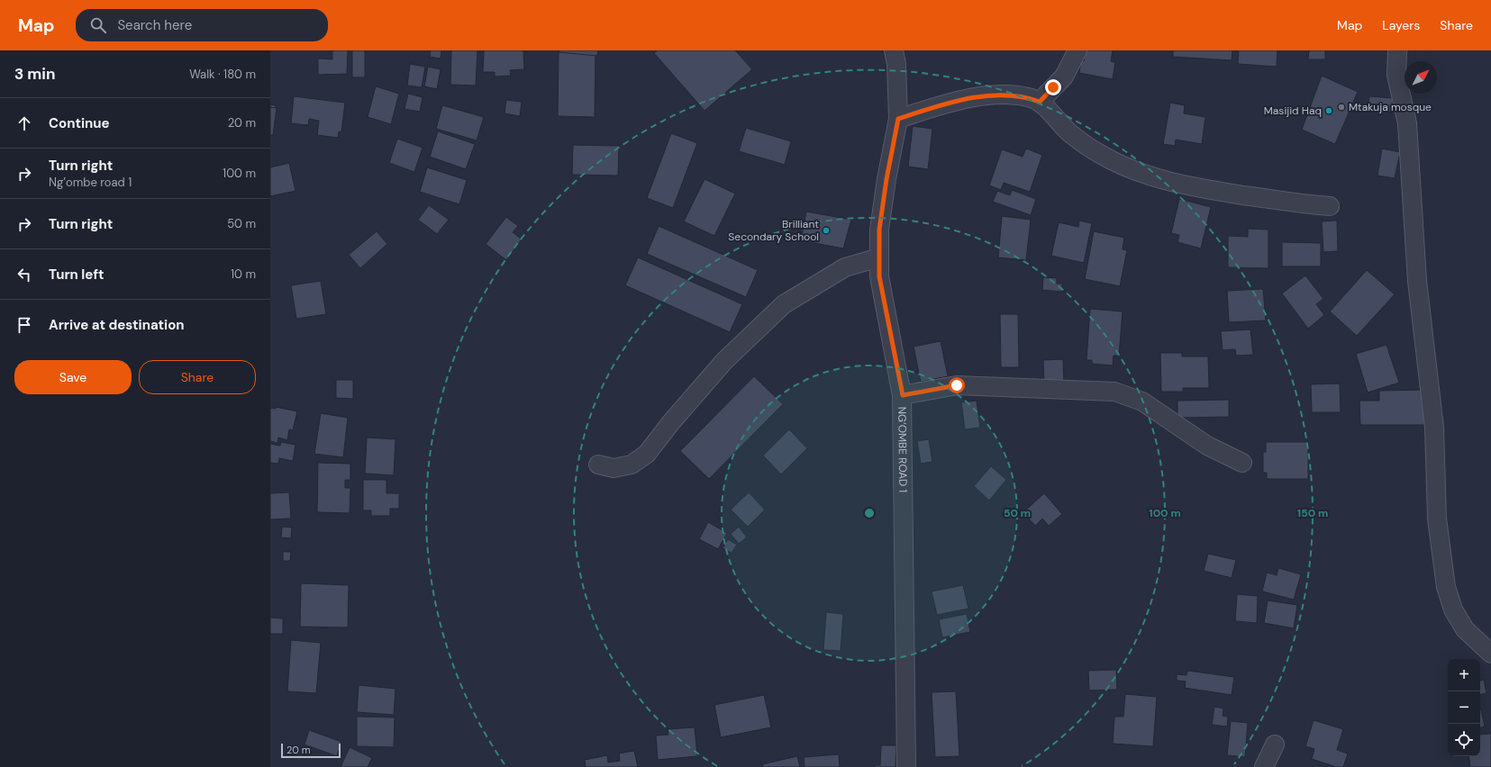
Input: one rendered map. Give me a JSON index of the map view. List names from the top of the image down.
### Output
{
  "streets": {
    "street": ["NG’OMBE ROAD 1"]
  },
  "places": ["Mtakuja mosque", "Masijid Haq", "Brilliant Secondary School"],
  "scale_bar": "20 m",
  "north": "top right",
  "page": {
    "header": "Map",
    "search": "Search here",
    "nav": ["Map", "Layers", "Share"],
    "heading": ["3 min", "Walk · 180 m"],
    "list": [
      ["Continue", "20 m"],
      ["Turn right", "Ng’ombe road 1", "100 m"],
      ["Turn right", "50 m"],
      ["Turn left", "10 m"],
      "Arrive at destination"
    ],
    "buttons": ["Save", "Share"],
    "map_buttons": ["+", "−"],
    "scale": "20 m"
  },
  "rings": ["50 m", "100 m", "150 m"]
}
